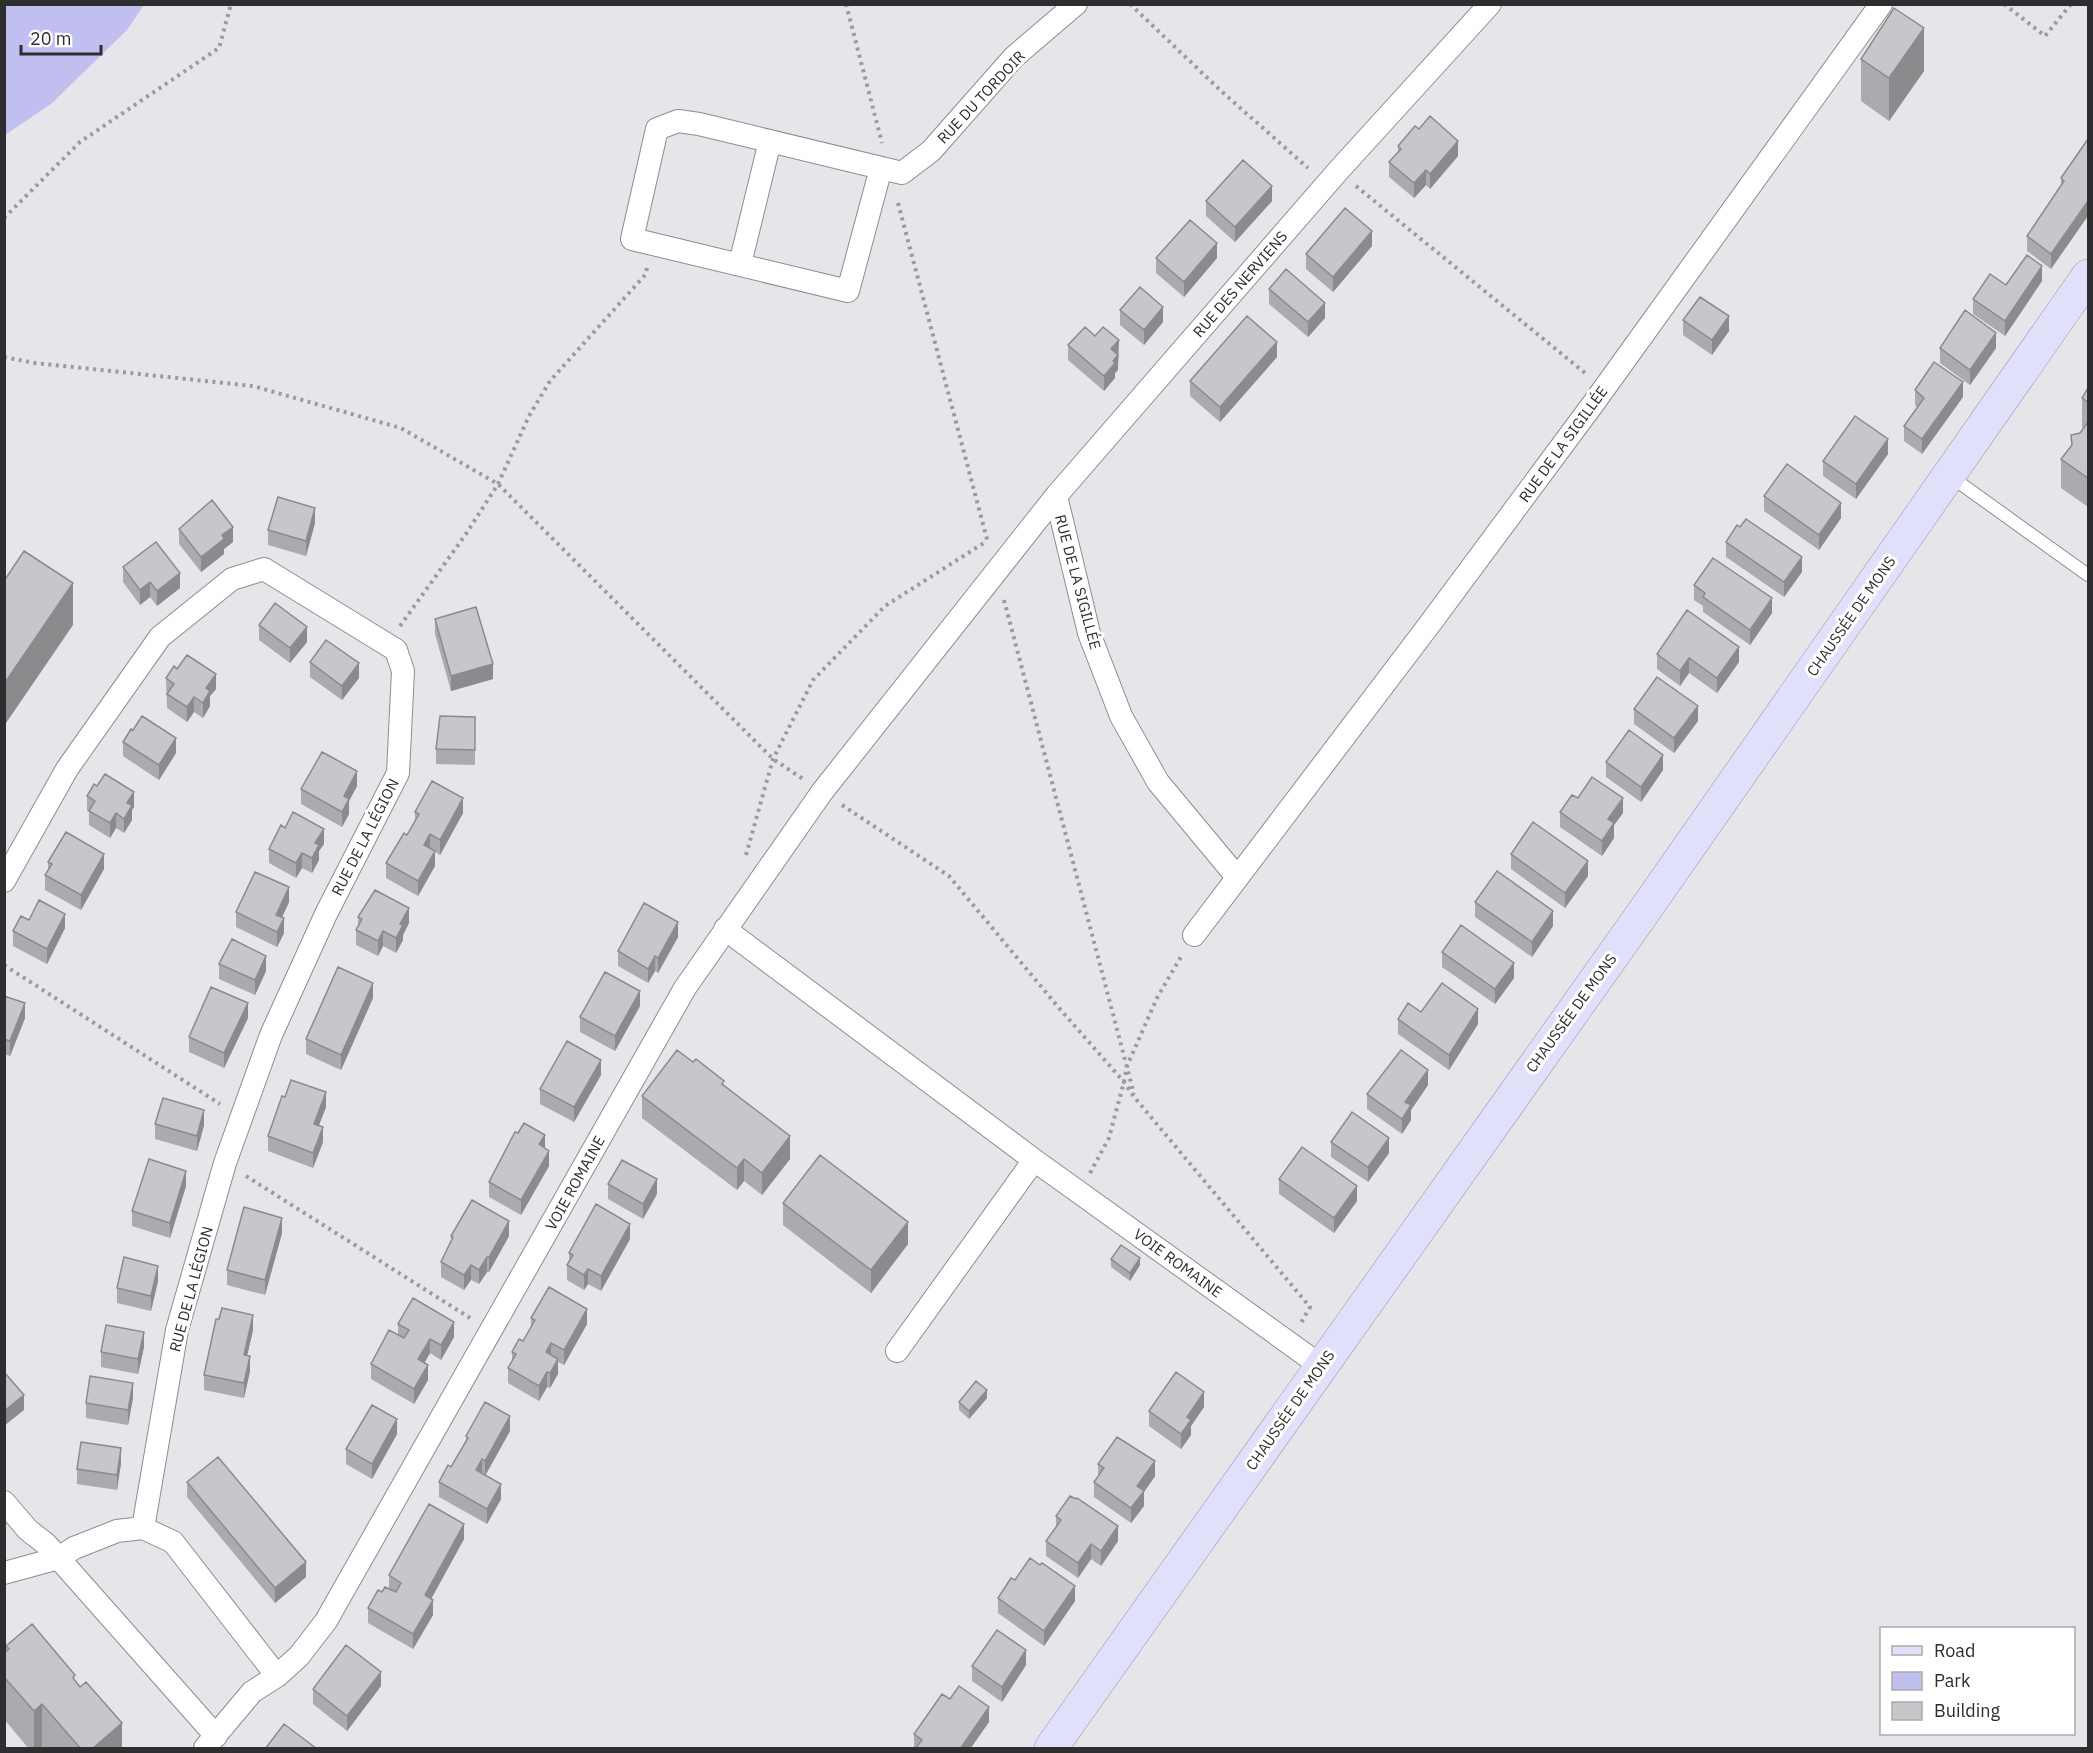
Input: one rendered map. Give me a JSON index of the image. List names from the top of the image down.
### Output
{
  "streets": {
    "main road": ["CHAUSSÉE DE MONS"],
    "street": [
      "RUE DU TORDOIR",
      "RUE DES NERVIENS",
      "RUE DE LA SIGILLÉE",
      "RUE DE LA LÉGION",
      "VOIE ROMAINE"
    ]
  },
  "crossings": [
    ["RUE DES NERVIENS", "RUE DE LA SIGILLÉE"],
    ["RUE DES NERVIENS", "VOIE ROMAINE"],
    ["CHAUSSÉE DE MONS", "VOIE ROMAINE"]
  ],
  "legend": ["Road", "Park", "Building"],
  "scale_bar": "20 m"
}
